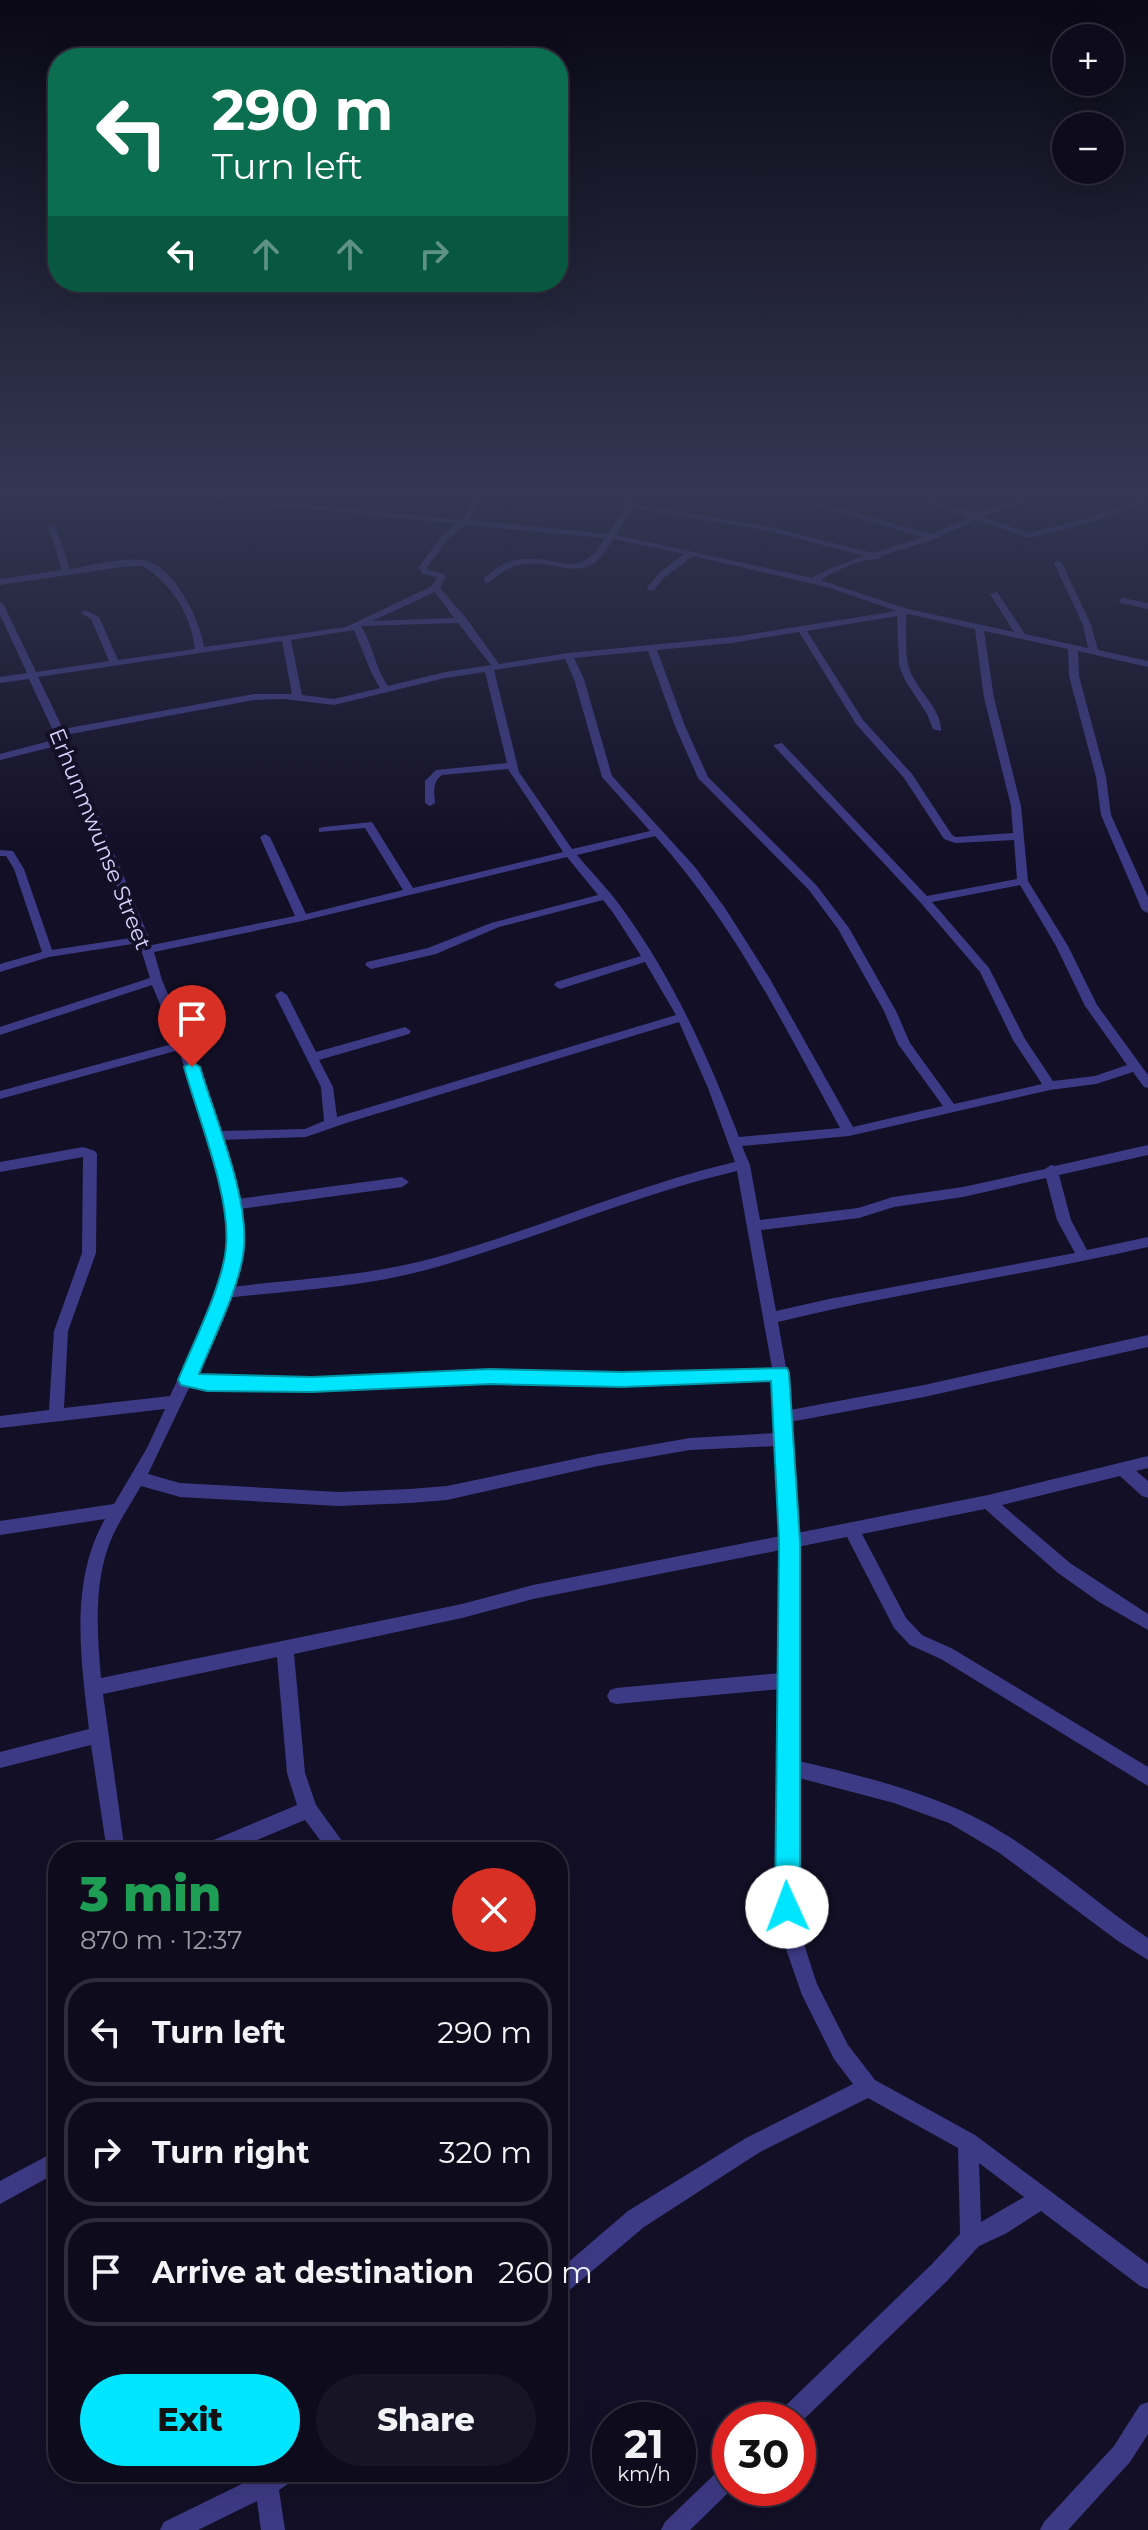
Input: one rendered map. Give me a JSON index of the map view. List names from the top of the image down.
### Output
{
  "streets": {
    "street": ["Erhunmwunse Street"]
  },
  "page": {
    "map_buttons": ["+", "−"],
    "turn": ["290 m", "Turn left"],
    "heading": ["3 min", "870 m · 12:37"],
    "list": [
      {
        "name": "Turn left",
        "value": "290 m"
      },
      {
        "name": "Turn right",
        "value": "320 m"
      },
      {
        "name": "Arrive at destination",
        "value": "260 m"
      }
    ],
    "buttons": ["Exit", "Share"],
    "speed": "21 km/h",
    "limit": "30"
  }
}
